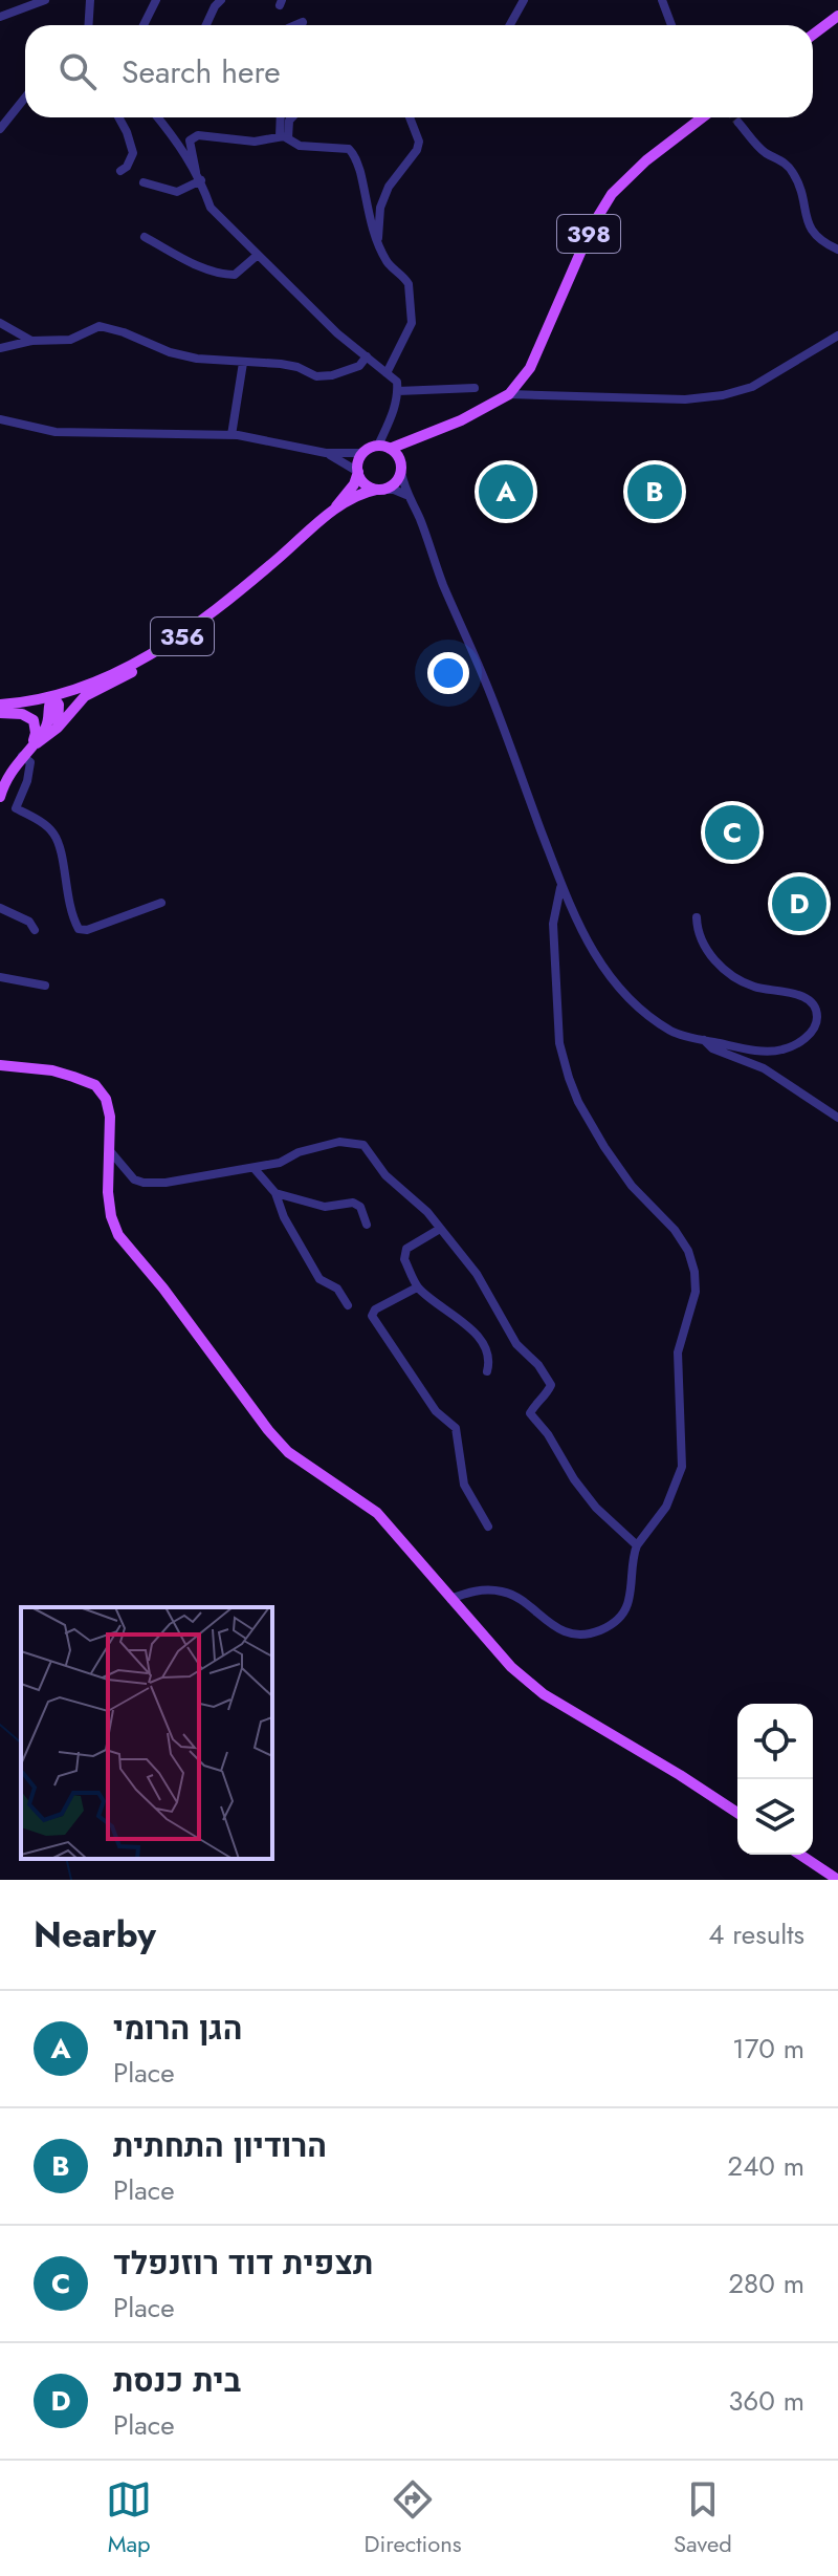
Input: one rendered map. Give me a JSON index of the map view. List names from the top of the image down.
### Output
{
  "streets": {
    "main road": ["398", "356"]
  },
  "crossings": [
    ["398", "356"]
  ],
  "page": {
    "search": "Search here",
    "pins": [
      "A",
      "B",
      "C",
      "D"
    ],
    "heading": ["Nearby", "4 results"],
    "list": [
      {
        "mark": "A",
        "name": "הגן הרומי",
        "note": "Place",
        "value": "170 m"
      },
      {
        "mark": "B",
        "name": "הרודיון התחתית",
        "note": "Place",
        "value": "240 m"
      },
      {
        "mark": "C",
        "name": "תצפית דוד רוזנפלד",
        "note": "Place",
        "value": "280 m"
      },
      {
        "mark": "D",
        "name": "בית כנסת",
        "note": "Place",
        "value": "360 m"
      }
    ],
    "nav": ["Map", "Directions", "Saved"]
  }
}
